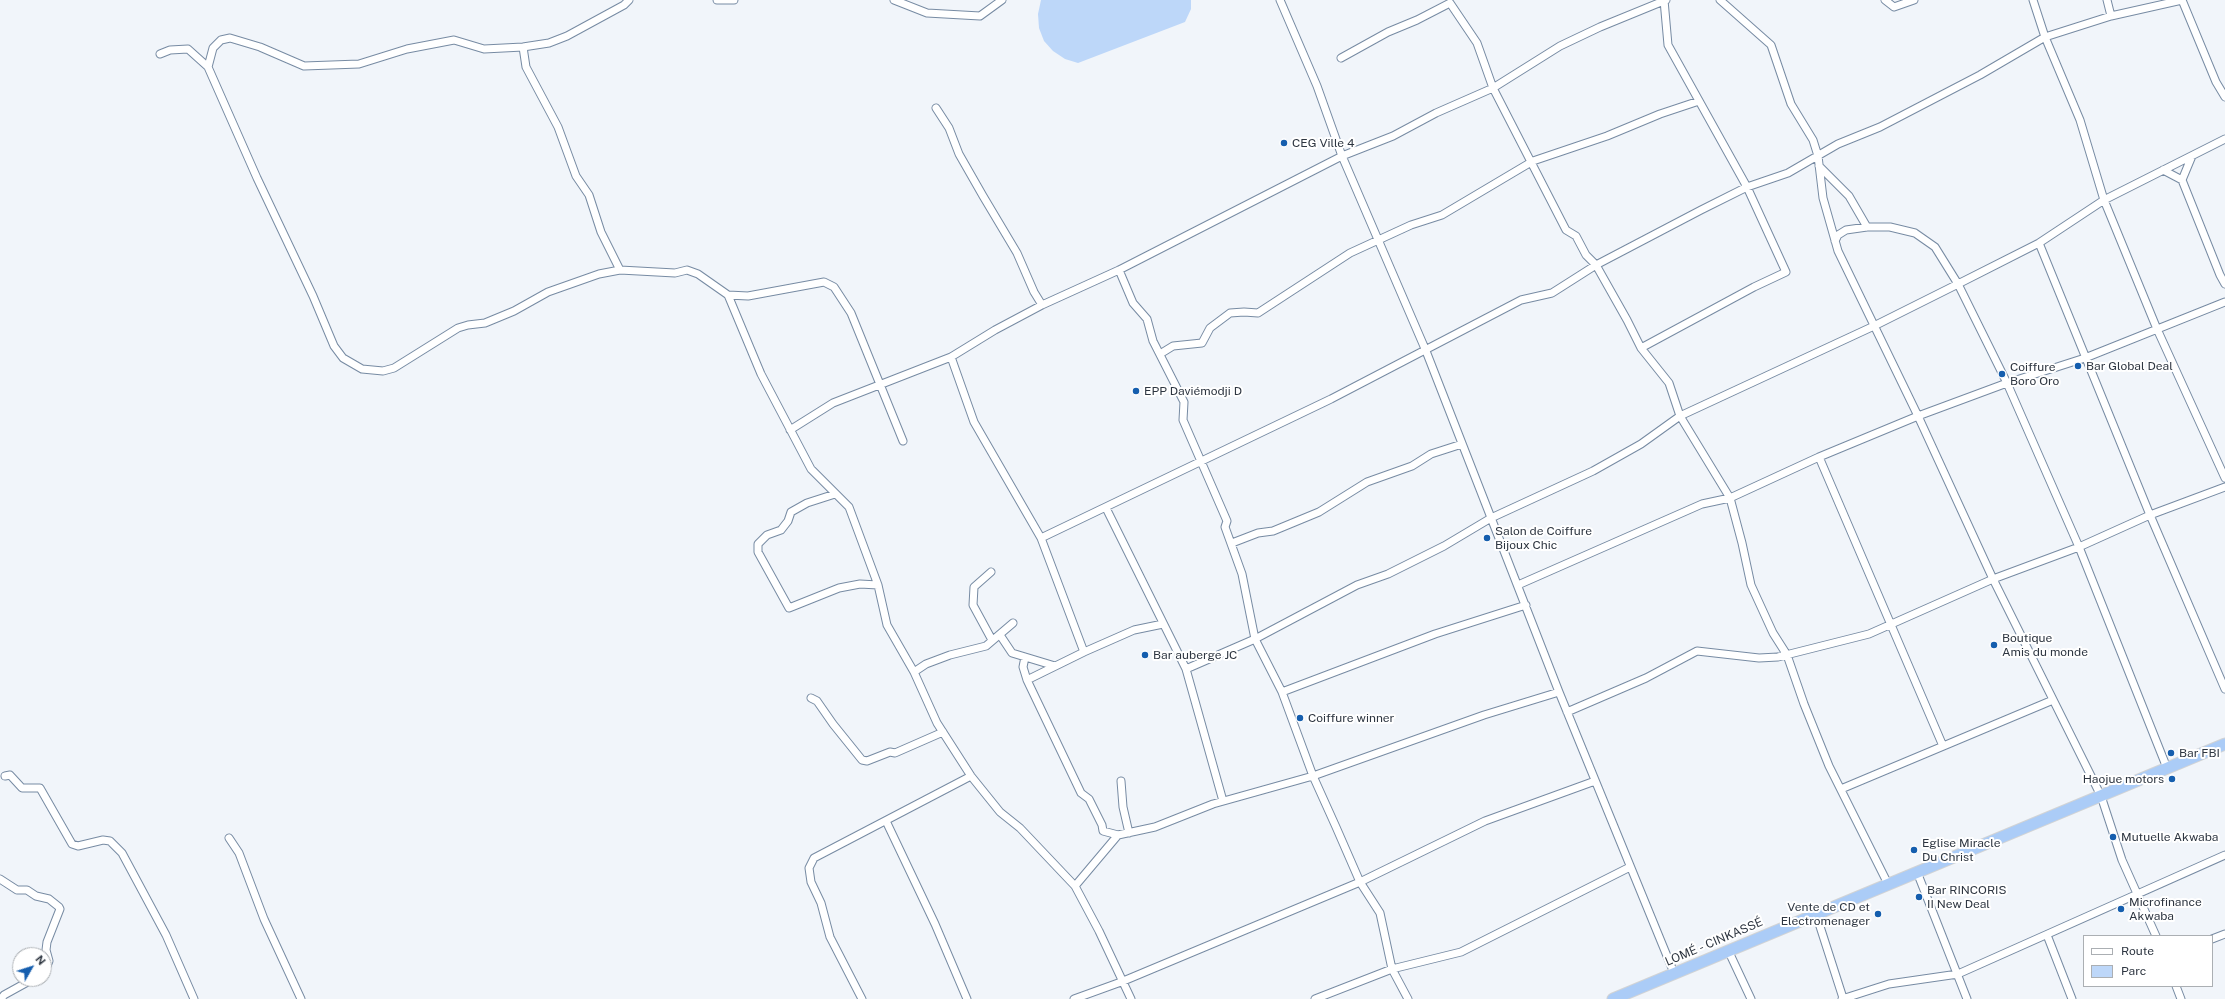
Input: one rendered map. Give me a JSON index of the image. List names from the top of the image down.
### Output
{
  "streets": {
    "highway": ["LOMÉ - CINKASSÉ"]
  },
  "places": [
    "CEG Ville 4",
    "Bar Global Deal",
    "Coiffure Boro Oro",
    "EPP Daviémodji D",
    "Salon de Coiffure Bijoux Chic",
    "Boutique Amis du monde",
    "Bar auberge JC",
    "Coiffure winner",
    "Bar FBI",
    "Haojue motors",
    "Mutuelle Akwaba",
    "Eglise Miracle Du Christ",
    "Bar RINCORIS II New Deal",
    "Microfinance Akwaba",
    "Vente de CD et Electromenager"
  ],
  "legend": ["Route", "Parc"],
  "north": "top right"
}
